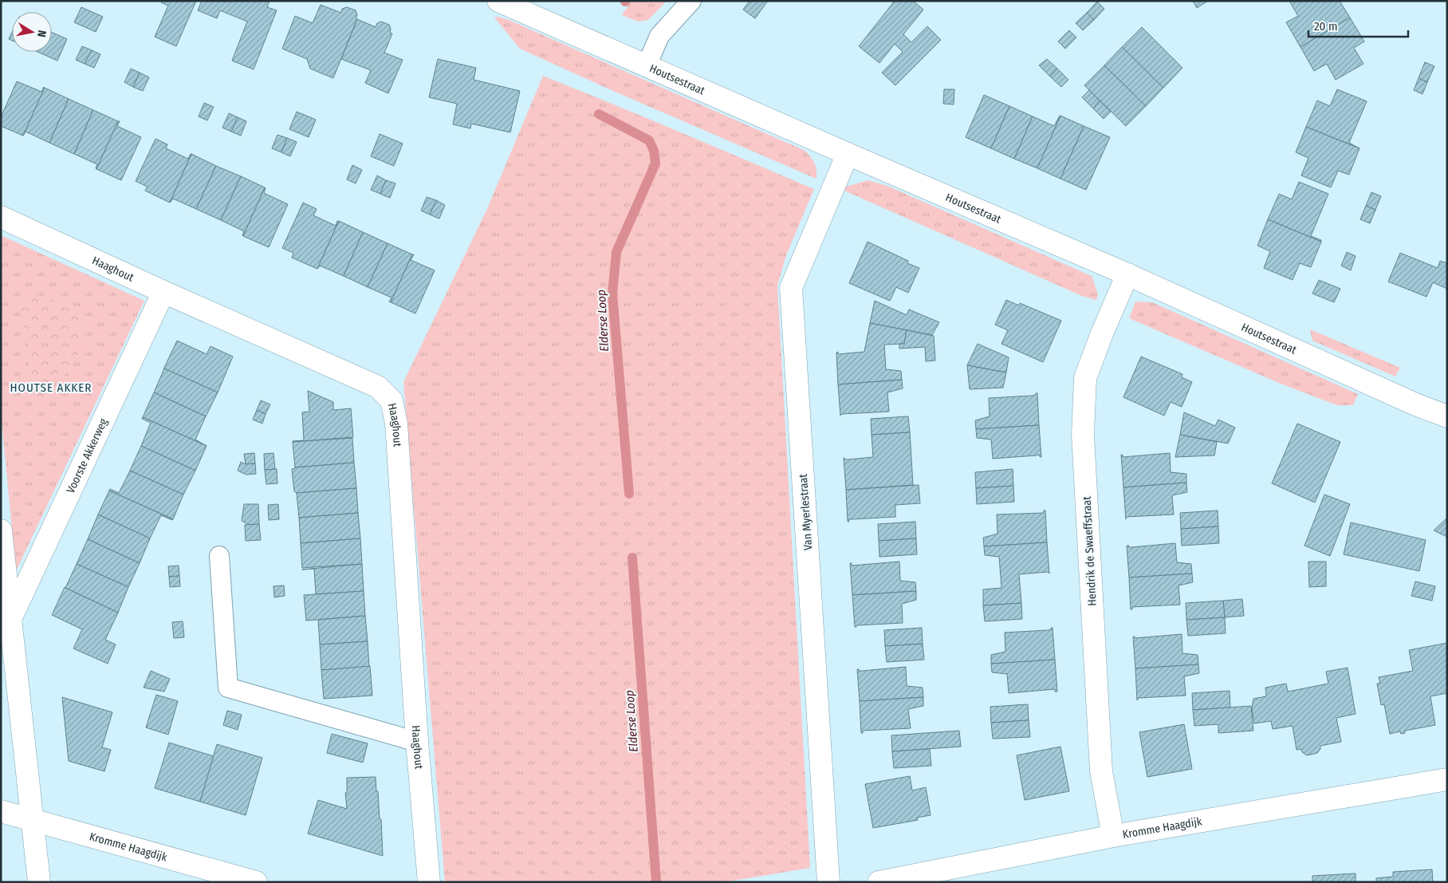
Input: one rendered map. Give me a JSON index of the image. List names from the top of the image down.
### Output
{
  "streets": {
    "street": [
      "Houtsestraat",
      "Haaghout",
      "Voorste Akkerweg",
      "Van Myerlestraat",
      "Hendrik de Swaeffstraat",
      "Kromme Haagdijk"
    ]
  },
  "crossings": [
    ["Houtsestraat", "Van Myerlestraat"],
    ["Houtsestraat", "Hendrik de Swaeffstraat"],
    ["Haaghout", "Voorste Akkerweg"],
    ["Hendrik de Swaeffstraat", "Kromme Haagdijk"]
  ],
  "districts": ["HOUTSE AKKER"],
  "water": ["Elderse Loop"],
  "scale_bar": "20 m",
  "north": "right"
}
